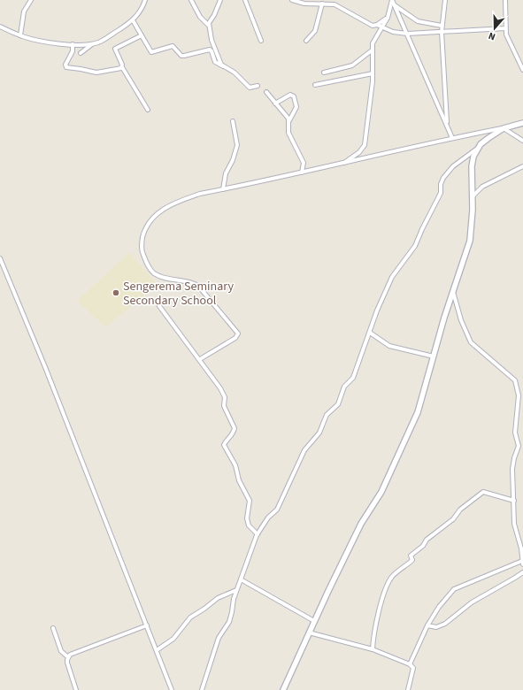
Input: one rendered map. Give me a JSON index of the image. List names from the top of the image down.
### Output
{
  "places": ["Sengerema Seminary Secondary School"],
  "north": "bottom"
}
